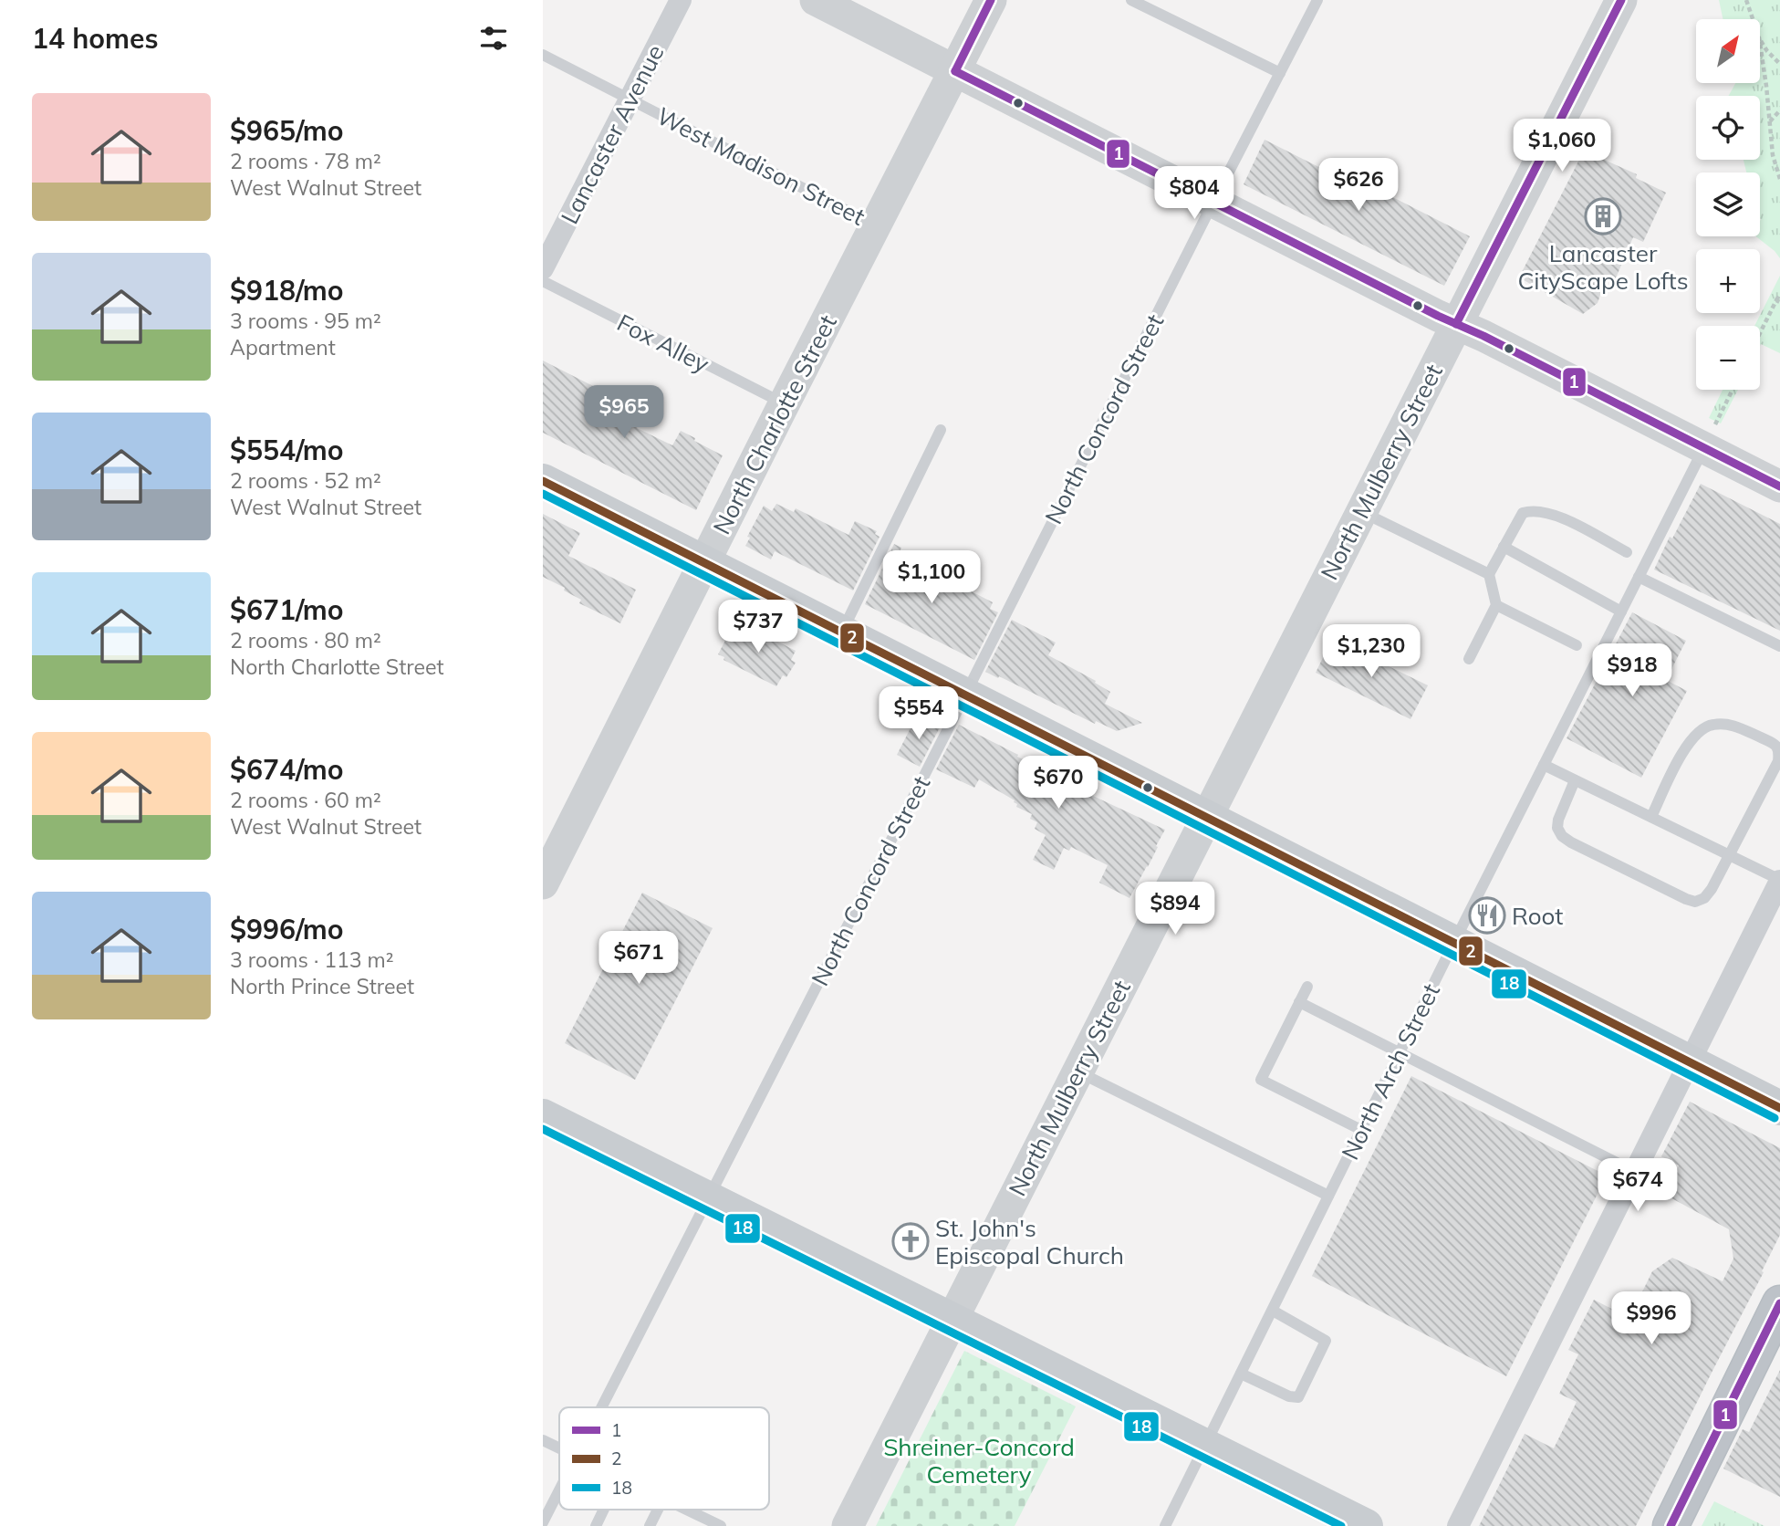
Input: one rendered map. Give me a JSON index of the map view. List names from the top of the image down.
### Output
{
  "streets": {
    "street": ["Lancaster Avenue", "North Charlotte Street", "North Mulberry Street"],
    "lane": [
      "West Madison Street",
      "Fox Alley",
      "North Concord Street",
      "North Arch Street"
    ]
  },
  "crossings": [
    ["Lancaster Avenue", "West Madison Street"],
    ["West Madison Street", "North Charlotte Street"],
    ["Fox Alley", "North Charlotte Street"]
  ],
  "parks": ["Shreiner-Concord Cemetery"],
  "places": {
    "building": ["Lancaster CityScape Lofts"],
    "restaurant": ["Root"],
    "church": ["St. John's Episcopal Church"]
  },
  "lines": ["transit line 1", "transit line 2", "transit line 18"],
  "legend": ["1", "2", "18"],
  "north": "top right",
  "page": {
    "heading": "14 homes",
    "map_buttons": ["+", "−"],
    "list": [
      {
        "name": "$965/mo",
        "note": "2 rooms · 78 m² · West Walnut Street"
      },
      {
        "name": "$918/mo",
        "note": "3 rooms · 95 m² · Apartment"
      },
      {
        "name": "$554/mo",
        "note": "2 rooms · 52 m² · West Walnut Street"
      },
      {
        "name": "$671/mo",
        "note": "2 rooms · 80 m² · North Charlotte Street"
      },
      {
        "name": "$674/mo",
        "note": "2 rooms · 60 m² · West Walnut Street"
      },
      {
        "name": "$996/mo",
        "note": "3 rooms · 113 m² · North Prince Street"
      }
    ],
    "price": [
      "$1,060",
      "$626",
      "$804",
      "$965",
      "$1,100",
      "$737",
      "$1,230",
      "$918",
      "$554",
      "$670",
      "$894",
      "$671",
      "$674",
      "$996"
    ]
  }
}
